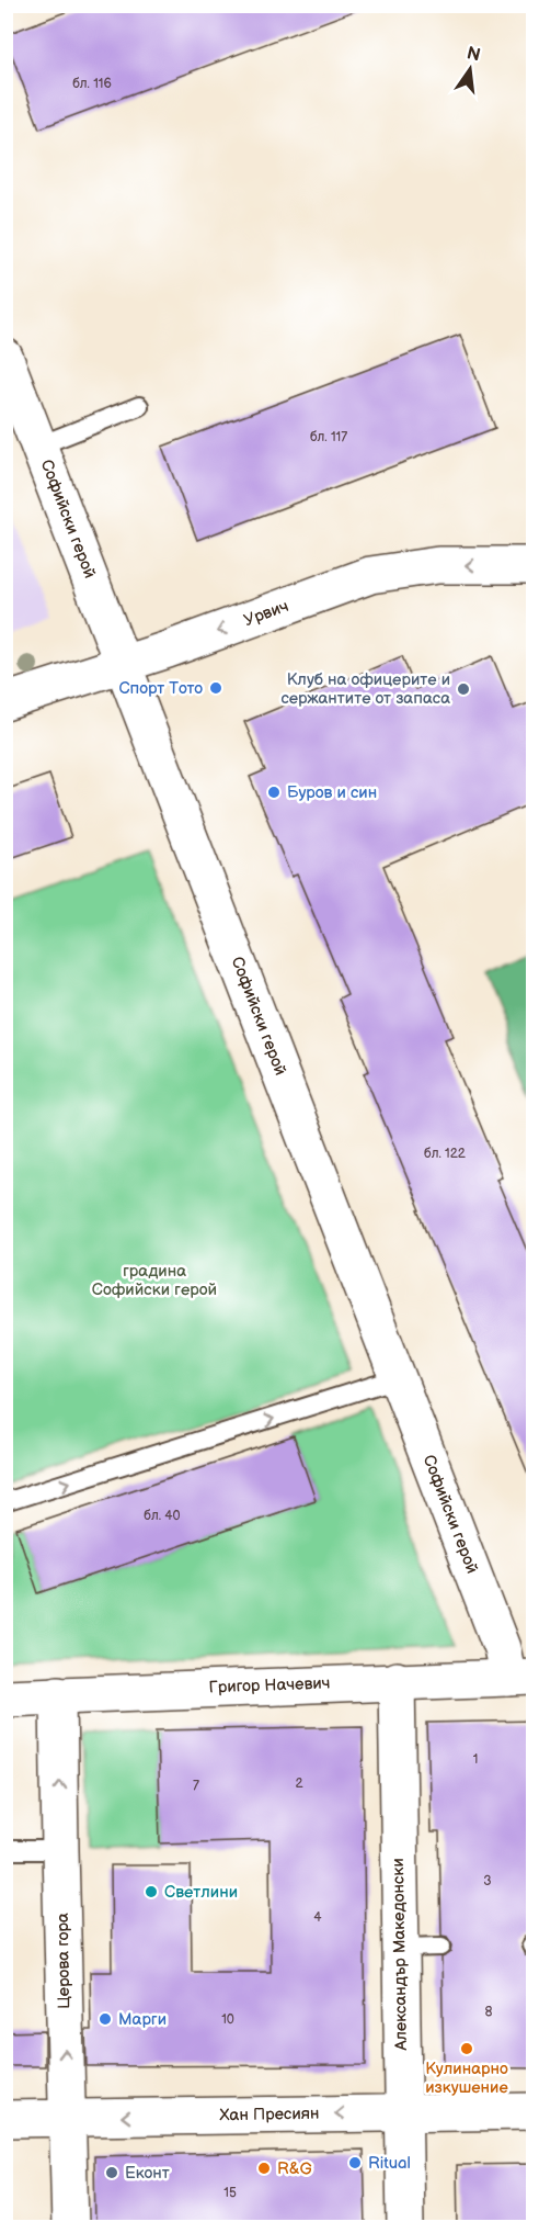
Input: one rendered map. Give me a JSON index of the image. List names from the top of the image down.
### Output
{
  "streets": {
    "street": [
      "Софийски герой",
      "Урвич",
      "Григор Начевич",
      "Александър Македонски",
      "Церова гора",
      "Хан Пресиян"
    ]
  },
  "crossings": [
    ["Софийски герой", "Урвич"],
    ["Софийски герой", "Григор Начевич"],
    ["Григор Начевич", "Александър Македонски"],
    ["Григор Начевич", "Церова гора"],
    ["Александър Македонски", "Хан Пресиян"],
    ["Церова гора", "Хан Пресиян"]
  ],
  "one_way": ["Урвич", "Церова гора", "Хан Пресиян"],
  "parks": ["градина Софийски герой"],
  "places": [
    "Спорт Тото",
    "Клуб на офицерите и сержантите от запаса",
    "Буров и син",
    "Светлини",
    "Марги",
    "Кулинарно изкушение",
    "Ritual",
    "R&G",
    "Еконт"
  ],
  "house_numbers": [
    "бл. 116",
    "бл. 117",
    "бл. 122",
    "бл. 40",
    "1",
    "2",
    "7",
    "3",
    "4",
    "8",
    "10",
    "15"
  ],
  "north": "top"
}
